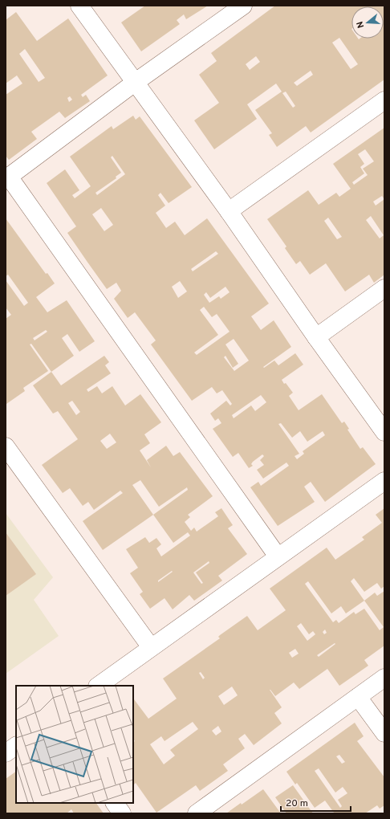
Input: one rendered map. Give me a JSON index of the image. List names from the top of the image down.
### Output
{
  "scale_bar": "20 m",
  "north": "left"
}
